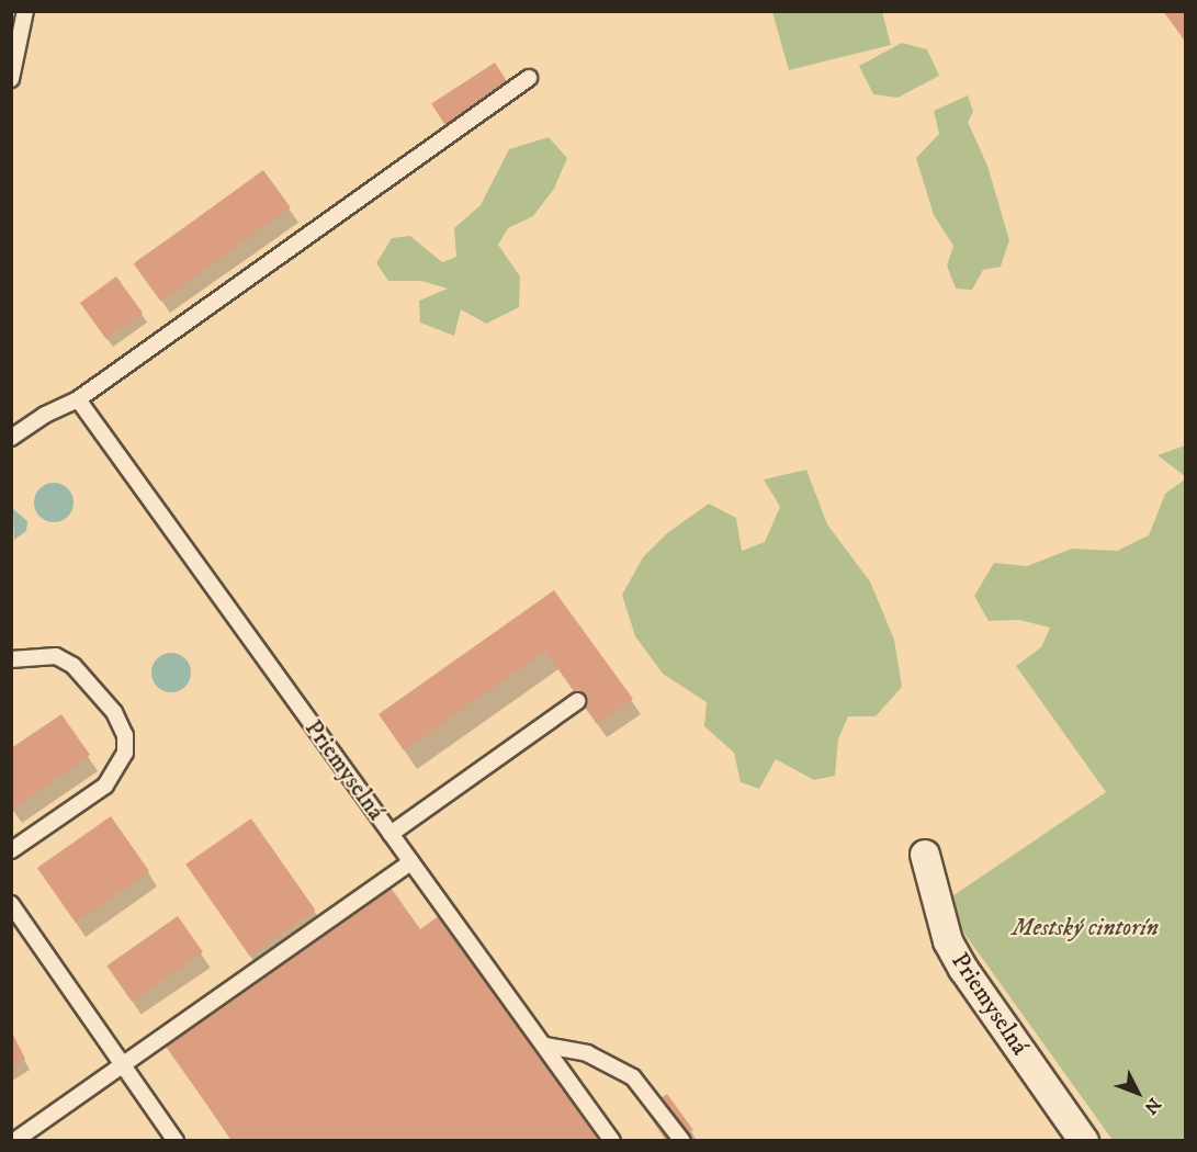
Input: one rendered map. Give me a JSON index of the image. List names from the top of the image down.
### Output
{
  "streets": {
    "street": ["Priemyselná"]
  },
  "parks": ["Mestský cintorín"],
  "north": "bottom right"
}
